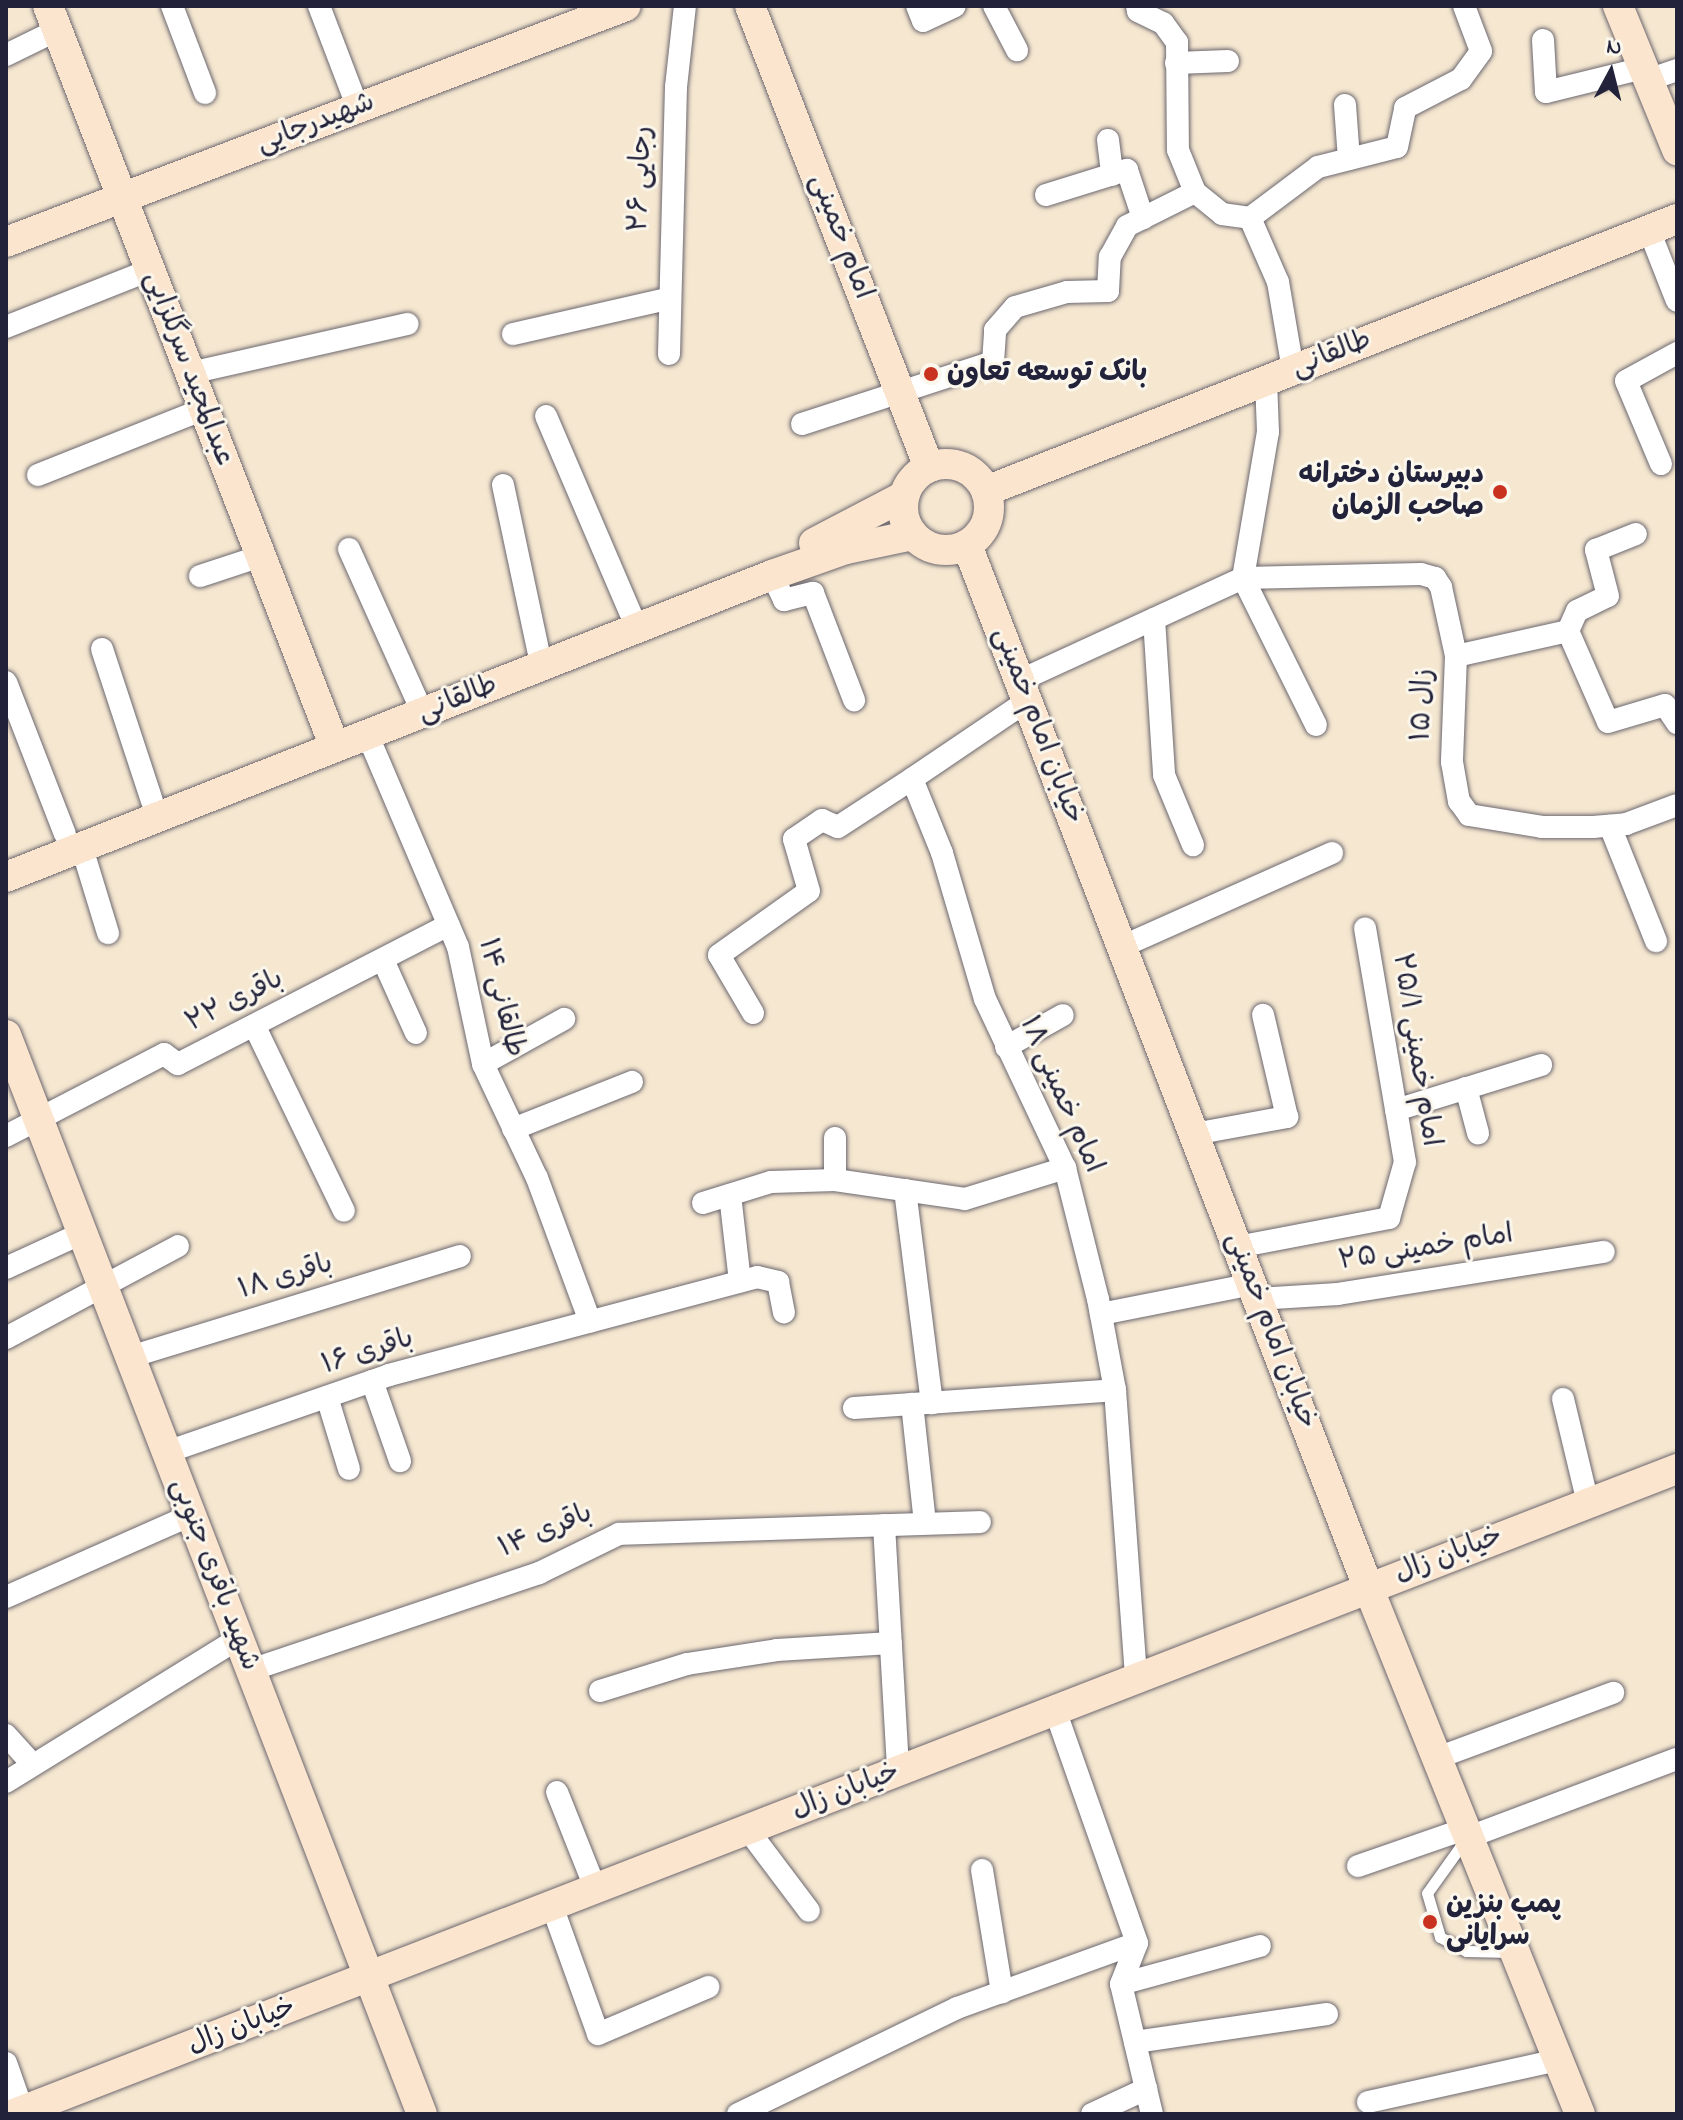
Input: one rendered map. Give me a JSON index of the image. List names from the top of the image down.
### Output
{
  "streets": {
    "main road": [
      "شهیدرجایی",
      "امام خمینی",
      "طالقانی",
      "عبدالمجید سرگلزایی",
      "خیابان امام خمینی",
      "خیابان زال",
      "شهید باقری جنوبی"
    ],
    "street": [
      "رجایی ۲۶",
      "زال ۱۵",
      "طالقانی ۱۴",
      "باقری ۲۲",
      "امام خمینی ۲۵/۱",
      "امام خمینی ۱۸",
      "امام خمینی ۲۵",
      "باقری ۱۸",
      "باقری ۱۶",
      "باقری ۱۴"
    ]
  },
  "crossings": [
    ["شهیدرجایی", "عبدالمجید سرگلزایی"],
    ["امام خمینی", "طالقانی"],
    ["امام خمینی", "خیابان امام خمینی"],
    ["طالقانی", "عبدالمجید سرگلزایی"],
    ["طالقانی", "خیابان امام خمینی"],
    ["طالقانی", "طالقانی ۱۴"],
    ["خیابان امام خمینی", "امام خمینی ۲۵/۱"],
    ["خیابان امام خمینی", "امام خمینی ۲۵"],
    ["خیابان امام خمینی", "خیابان زال"],
    ["طالقانی ۱۴", "باقری ۲۲"],
    ["طالقانی ۱۴", "باقری ۱۶"],
    ["باقری ۲۲", "شهید باقری جنوبی"],
    ["امام خمینی ۱۸", "امام خمینی ۲۵"],
    ["امام خمینی ۱۸", "خیابان زال"],
    ["باقری ۱۸", "شهید باقری جنوبی"],
    ["باقری ۱۶", "شهید باقری جنوبی"],
    ["باقری ۱۴", "شهید باقری جنوبی"],
    ["خیابان زال", "شهید باقری جنوبی"]
  ],
  "places": ["بانک توسعه تعاون", "دبیرستان دخترانه صاحب الزمان", "پمپ بنزین سرایانی"],
  "north": "top"
}
